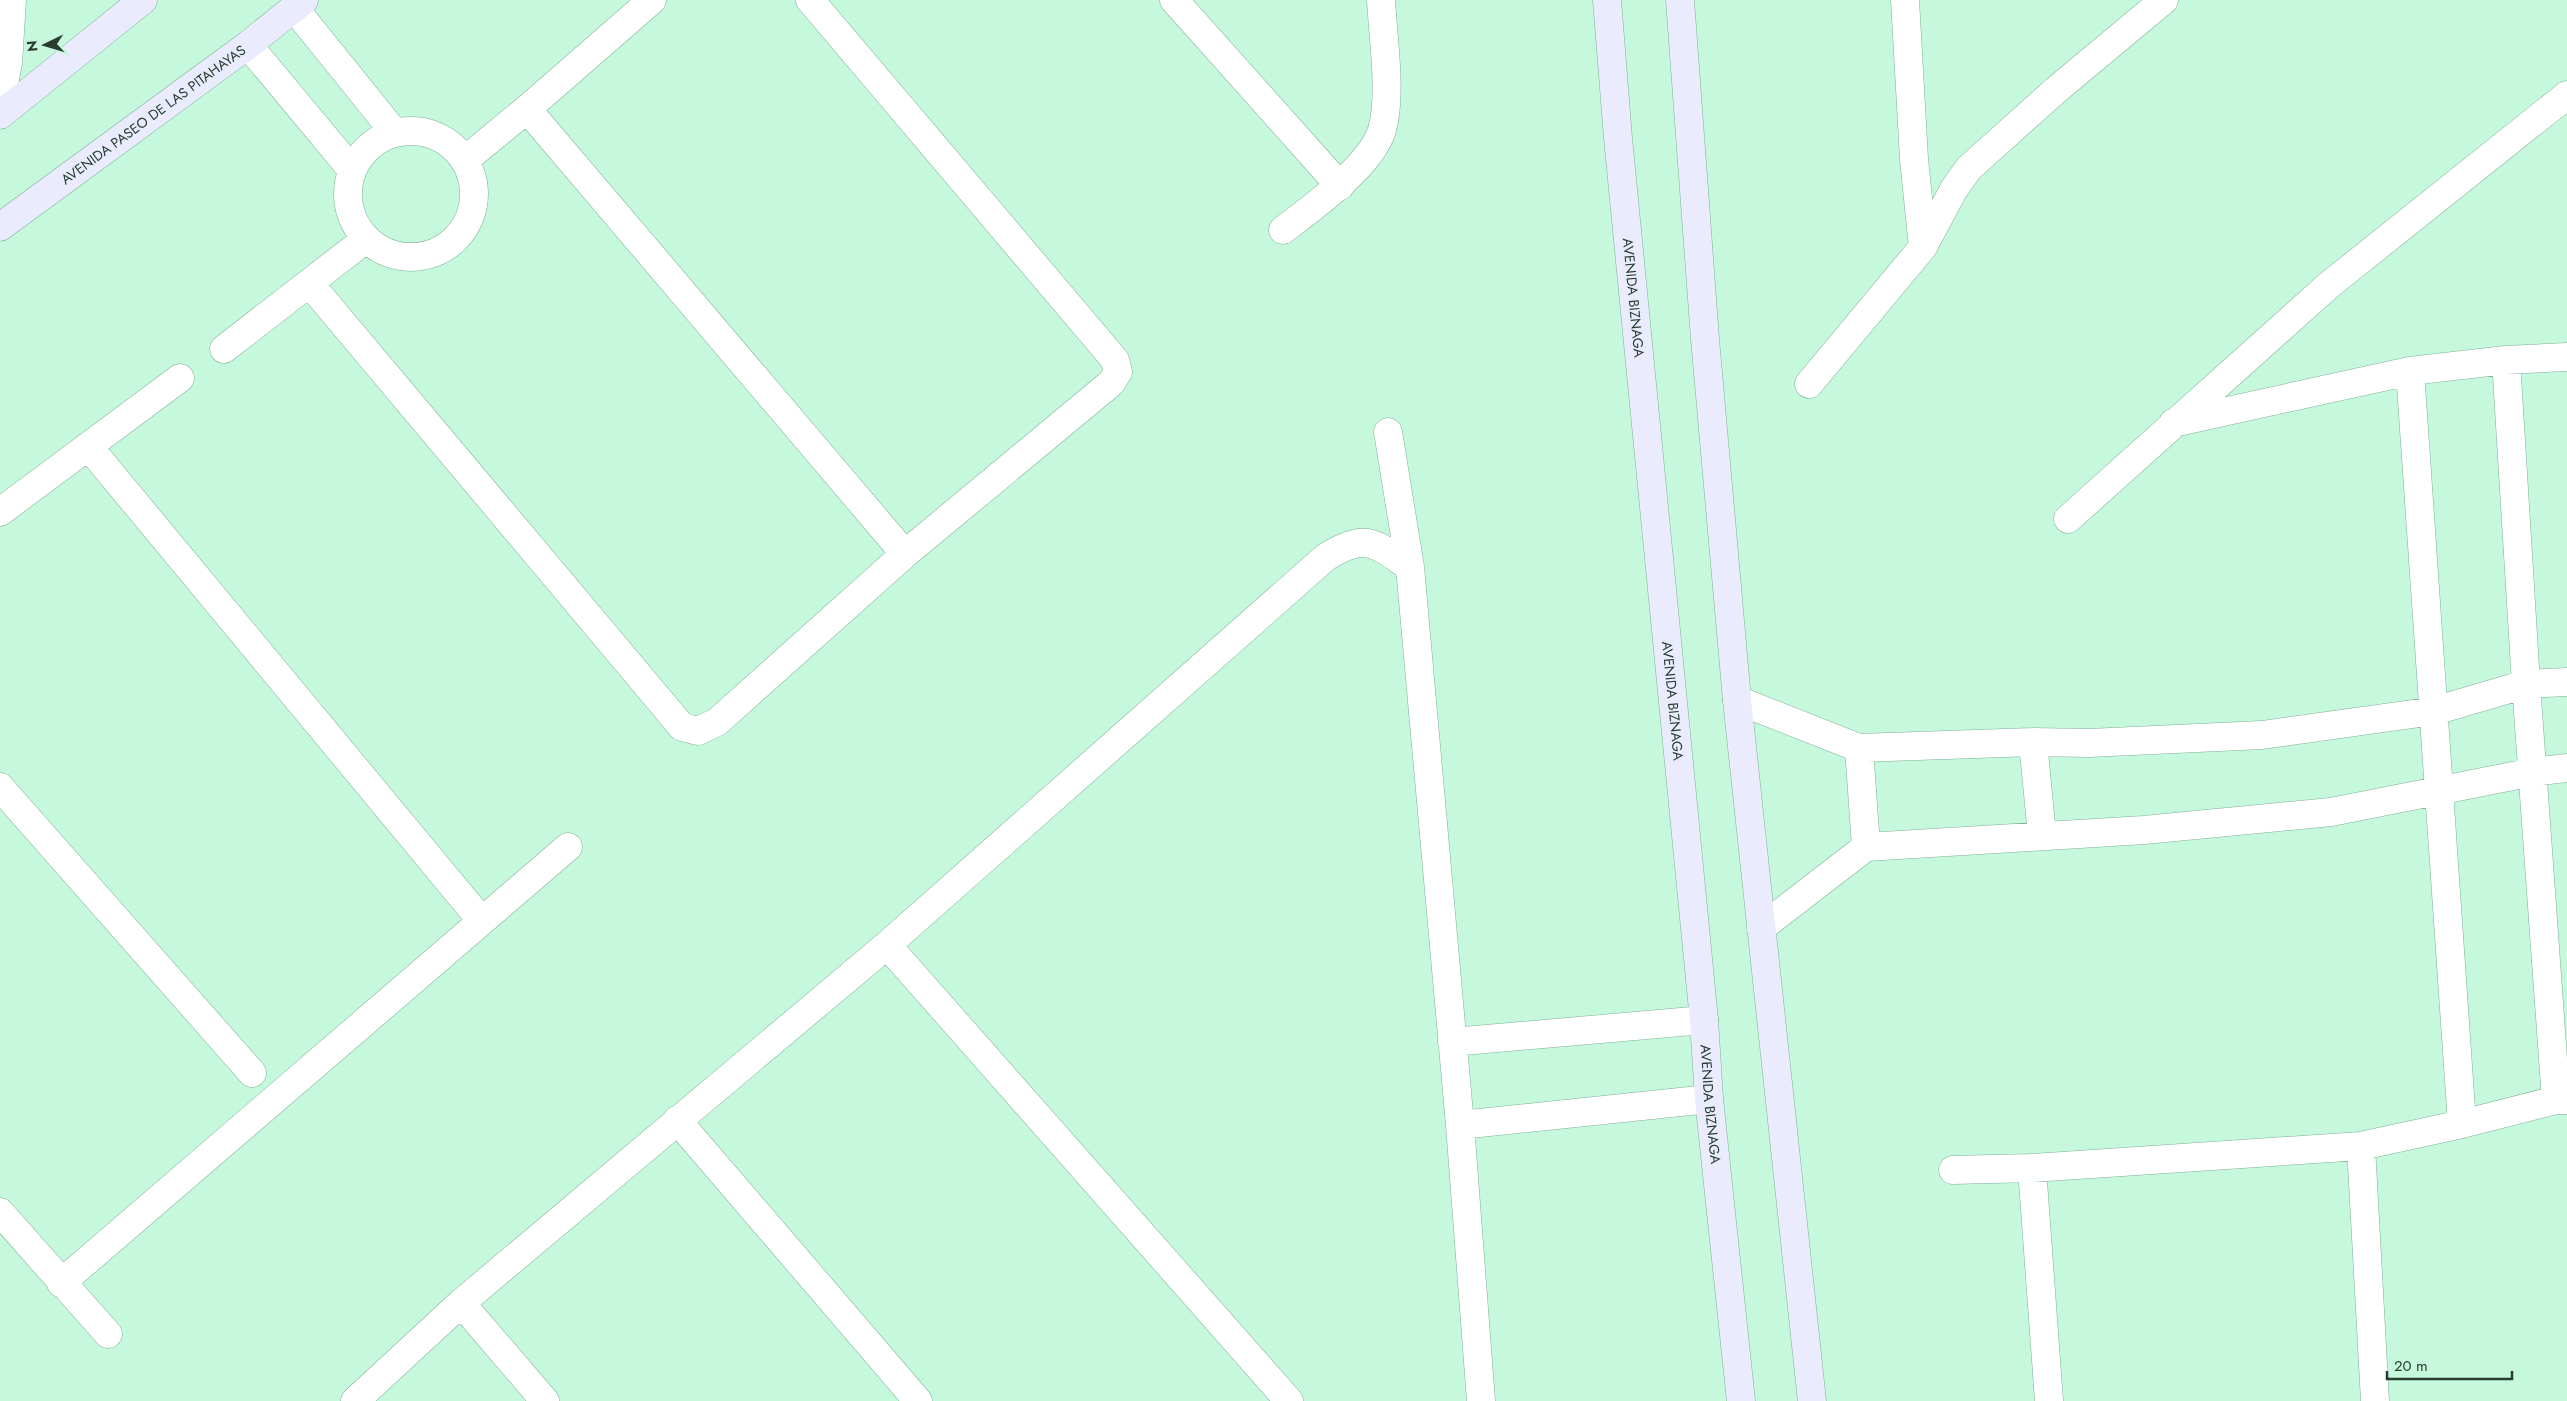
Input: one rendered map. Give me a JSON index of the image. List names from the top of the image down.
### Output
{
  "streets": {
    "street": ["AVENIDA PASEO DE LAS PITAHAYAS", "AVENIDA BIZNAGA"]
  },
  "scale_bar": "20 m",
  "north": "left"
}
